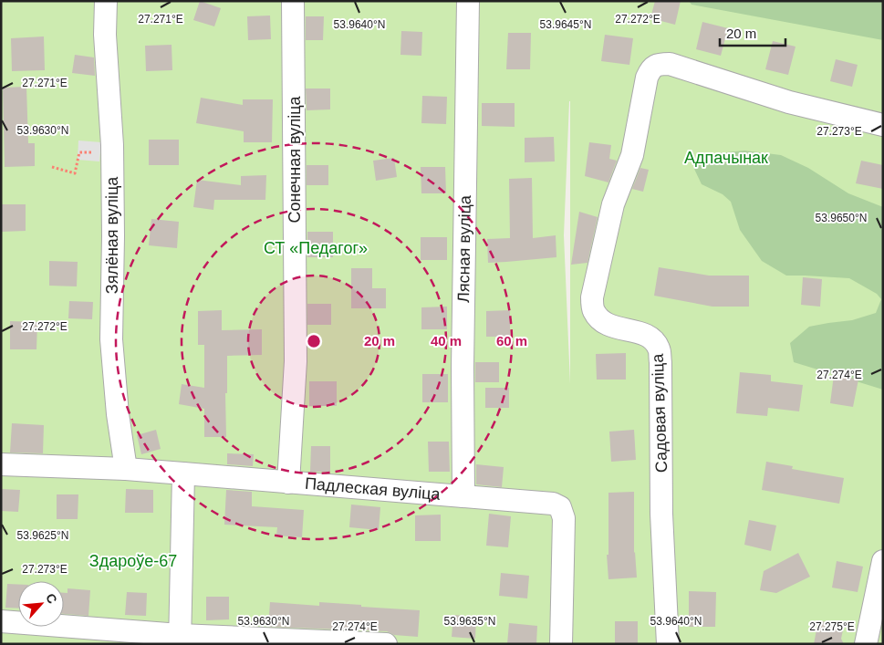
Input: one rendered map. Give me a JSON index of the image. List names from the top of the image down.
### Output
{
  "streets": {
    "street": [
      "Сонечная вуліца",
      "Зялёная вуліца",
      "Лясная вуліца",
      "Садовая вуліца",
      "Падлеская вуліца"
    ]
  },
  "crossings": [
    ["Сонечная вуліца", "Падлеская вуліца"],
    ["Зялёная вуліца", "Падлеская вуліца"],
    ["Лясная вуліца", "Падлеская вуліца"]
  ],
  "parks": ["Адпачынак", "СТ «Педагог»", "Здароўе-67"],
  "scale_bar": "20 m",
  "north": "top right",
  "coordinates": [
    "27.271°E",
    "27.272°E",
    "53.9640°N",
    "53.9645°N",
    "53.9630°N",
    "27.273°E",
    "53.9650°N",
    "27.274°E",
    "53.9625°N",
    "53.9635°N",
    "27.275°E"
  ],
  "rings": ["20 m", "40 m", "60 m"]
}
